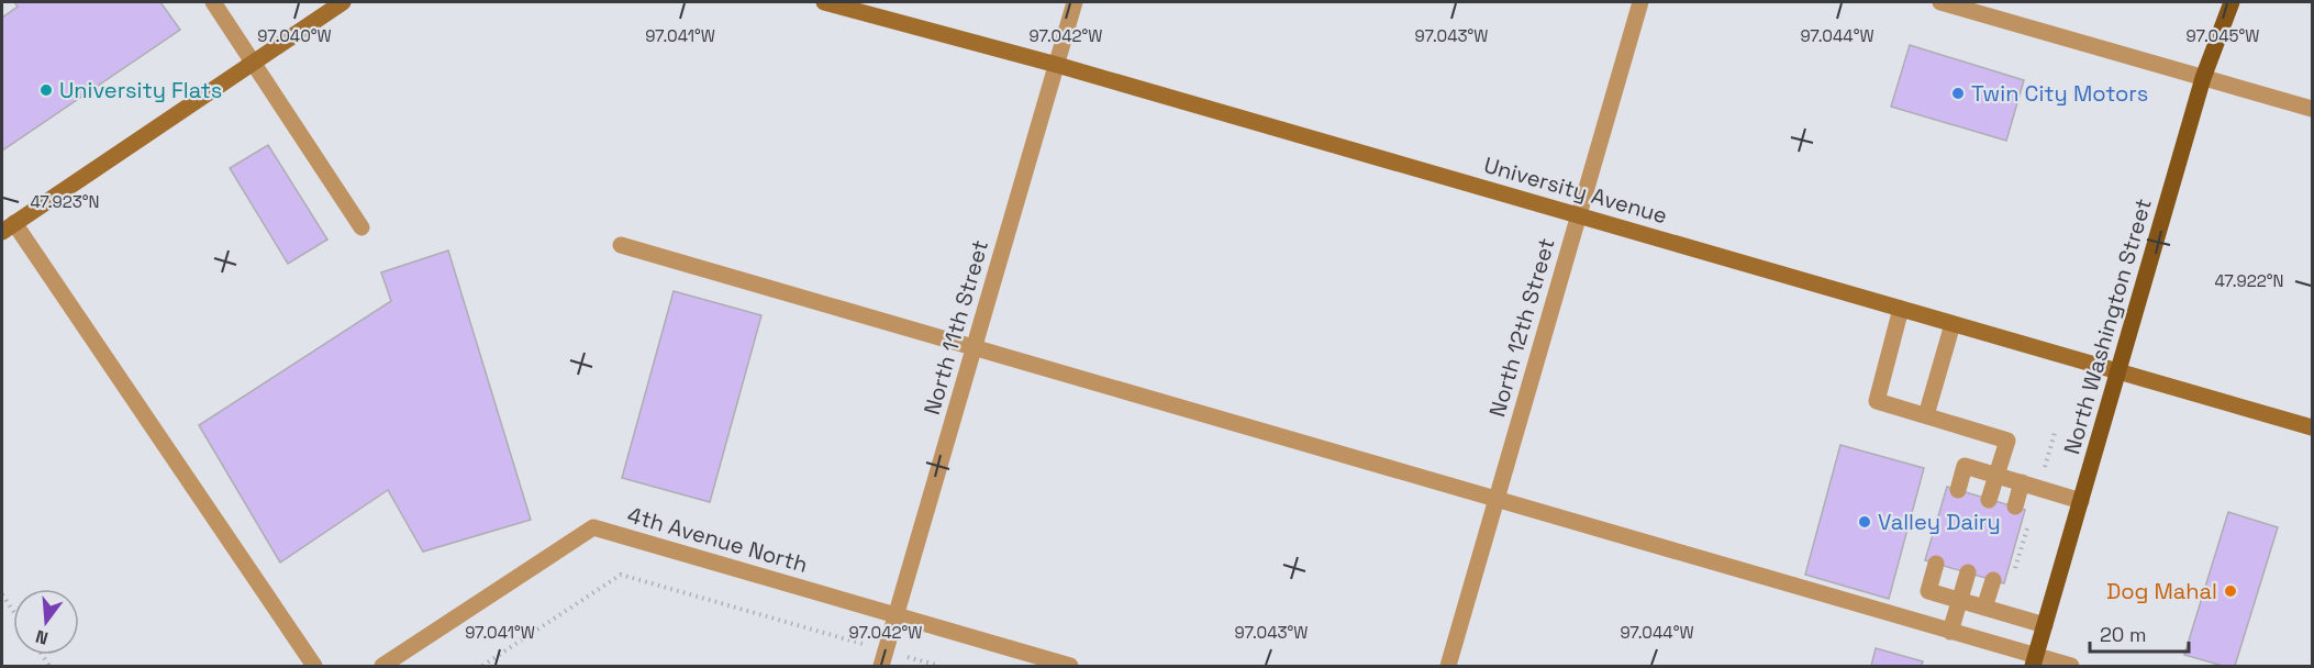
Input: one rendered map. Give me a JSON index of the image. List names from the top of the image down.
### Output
{
  "streets": {
    "main road": ["North Washington Street"],
    "street": [
      "University Avenue",
      "North 11th Street",
      "North 12th Street",
      "4th Avenue North"
    ]
  },
  "crossings": [
    ["University Avenue", "North Washington Street"],
    ["University Avenue", "North 11th Street"],
    ["University Avenue", "North 12th Street"],
    ["North 11th Street", "4th Avenue North"]
  ],
  "places": [
    "University Flats",
    "Twin City Motors",
    "Valley Dairy",
    "Dog Mahal"
  ],
  "scale_bar": "20 m",
  "north": "bottom",
  "coordinates": [
    "97.040°W",
    "97.041°W",
    "97.042°W",
    "97.043°W",
    "97.044°W",
    "97.045°W",
    "47.923°N",
    "47.922°N"
  ]
}
